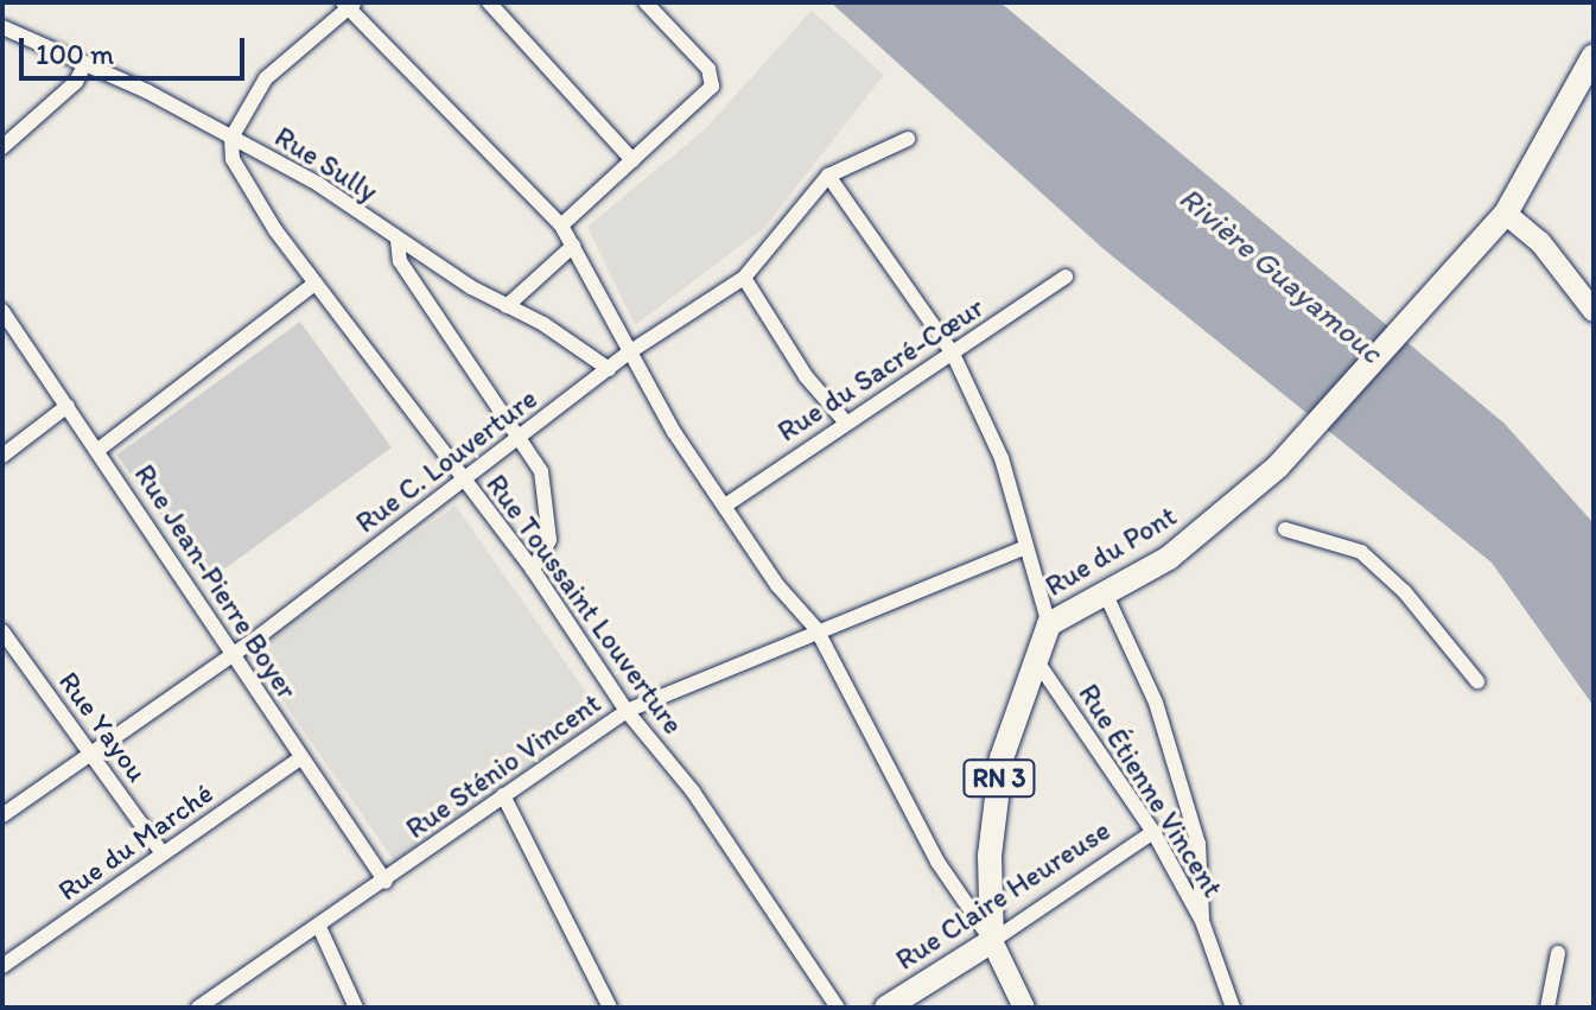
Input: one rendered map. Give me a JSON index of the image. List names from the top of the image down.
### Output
{
  "streets": {
    "main road": ["Rue du Pont", "RN 3", "Rue Claire Heureuse"],
    "street": [
      "Rue Sully",
      "Rue du Sacré-Cœur",
      "Rue C. Louverture",
      "Rue Jean-Pierre Boyer",
      "Rue Toussaint Louverture",
      "Rue Yayou",
      "Rue Sténio Vincent",
      "Rue Étienne Vincent",
      "Rue du Marché"
    ]
  },
  "crossings": [
    ["Rue Sully", "Rue C. Louverture"],
    ["Rue Sully", "Rue Toussaint Louverture"],
    ["Rue C. Louverture", "Rue Jean-Pierre Boyer"],
    ["Rue C. Louverture", "Rue Toussaint Louverture"],
    ["Rue C. Louverture", "Rue Yayou"],
    ["Rue du Pont", "Rue Étienne Vincent"],
    ["Rue du Pont", "Rue Claire Heureuse"],
    ["Rue Jean-Pierre Boyer", "Rue Sténio Vincent"],
    ["Rue Jean-Pierre Boyer", "Rue du Marché"],
    ["Rue Toussaint Louverture", "Rue Sténio Vincent"],
    ["Rue Yayou", "Rue du Marché"],
    ["Rue Étienne Vincent", "Rue Claire Heureuse"]
  ],
  "water": ["Rivière Guayamouc"],
  "scale_bar": "100 m"
}
